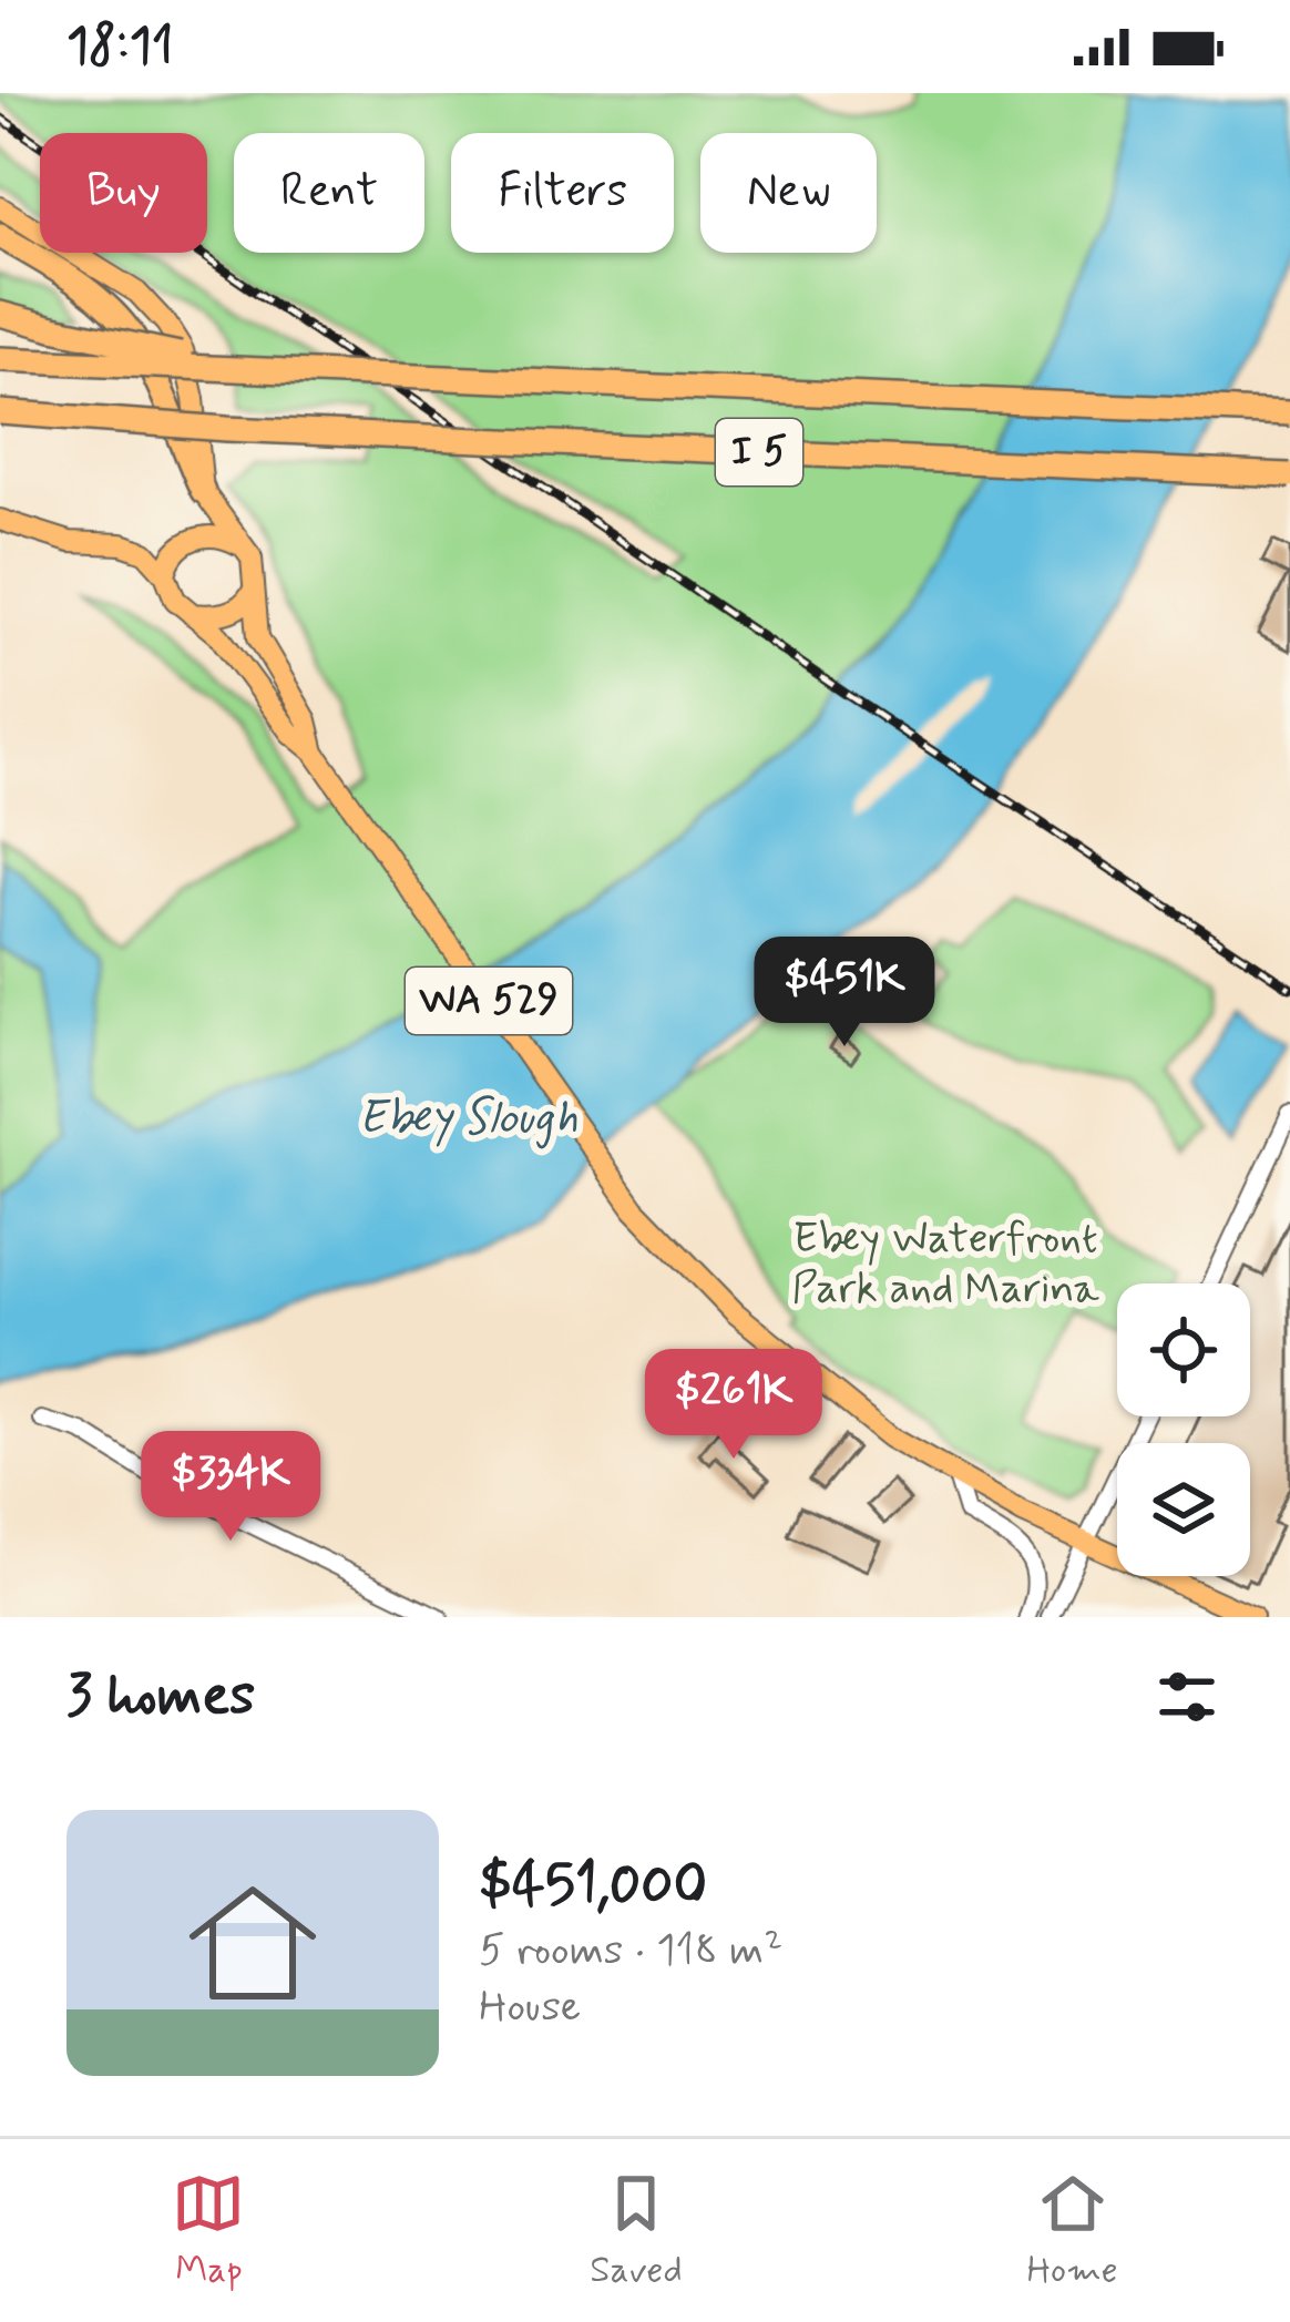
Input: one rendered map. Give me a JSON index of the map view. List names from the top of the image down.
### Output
{
  "streets": {
    "highway": ["I 5"],
    "main road": ["WA 529"]
  },
  "water": ["Ebey Slough"],
  "parks": ["Ebey Waterfront Park and Marina"],
  "page": {
    "status": "18:11",
    "chip": [
      "Buy",
      "Rent",
      "Filters",
      "New"
    ],
    "price": ["$451K", "$261K", "$334K"],
    "heading": "3 homes",
    "list": [
      {
        "name": "$451,000",
        "note": "5 rooms · 118 m² · House"
      }
    ],
    "tabs": ["Map", "Saved", "Home"]
  }
}
